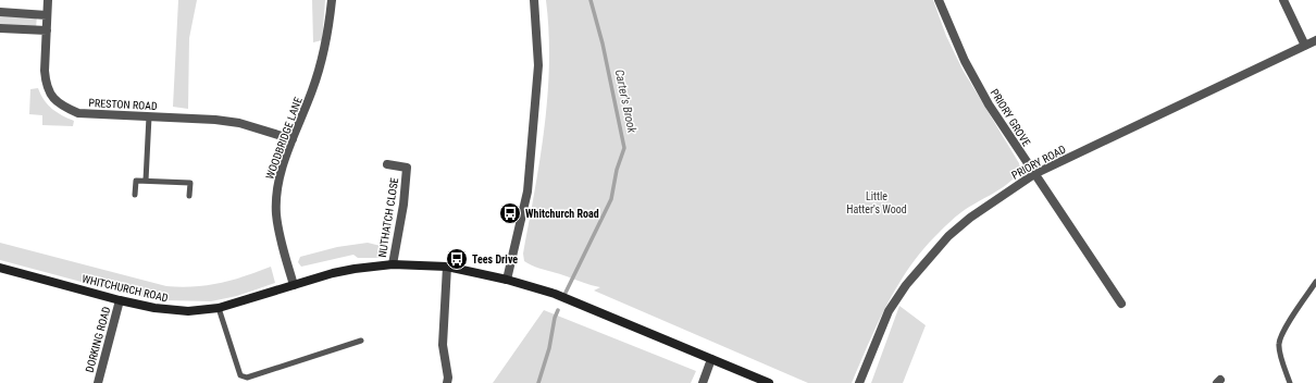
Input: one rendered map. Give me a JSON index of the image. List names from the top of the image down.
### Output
{
  "streets": {
    "street": [
      "PRESTON ROAD",
      "PRIORY GROVE",
      "WOODBRIDGE LANE",
      "PRIORY ROAD",
      "NUTHATCH CLOSE",
      "WHITCHURCH ROAD",
      "DORKING ROAD"
    ]
  },
  "crossings": [
    ["PRESTON ROAD", "WOODBRIDGE LANE"],
    ["PRIORY GROVE", "PRIORY ROAD"],
    ["WOODBRIDGE LANE", "WHITCHURCH ROAD"],
    ["NUTHATCH CLOSE", "WHITCHURCH ROAD"],
    ["WHITCHURCH ROAD", "DORKING ROAD"]
  ],
  "water": ["Carter's Brook"],
  "parks": ["Little Hatter's Wood"],
  "places": {
    "bus stop": ["Whitchurch Road", "Tees Drive"]
  }
}
